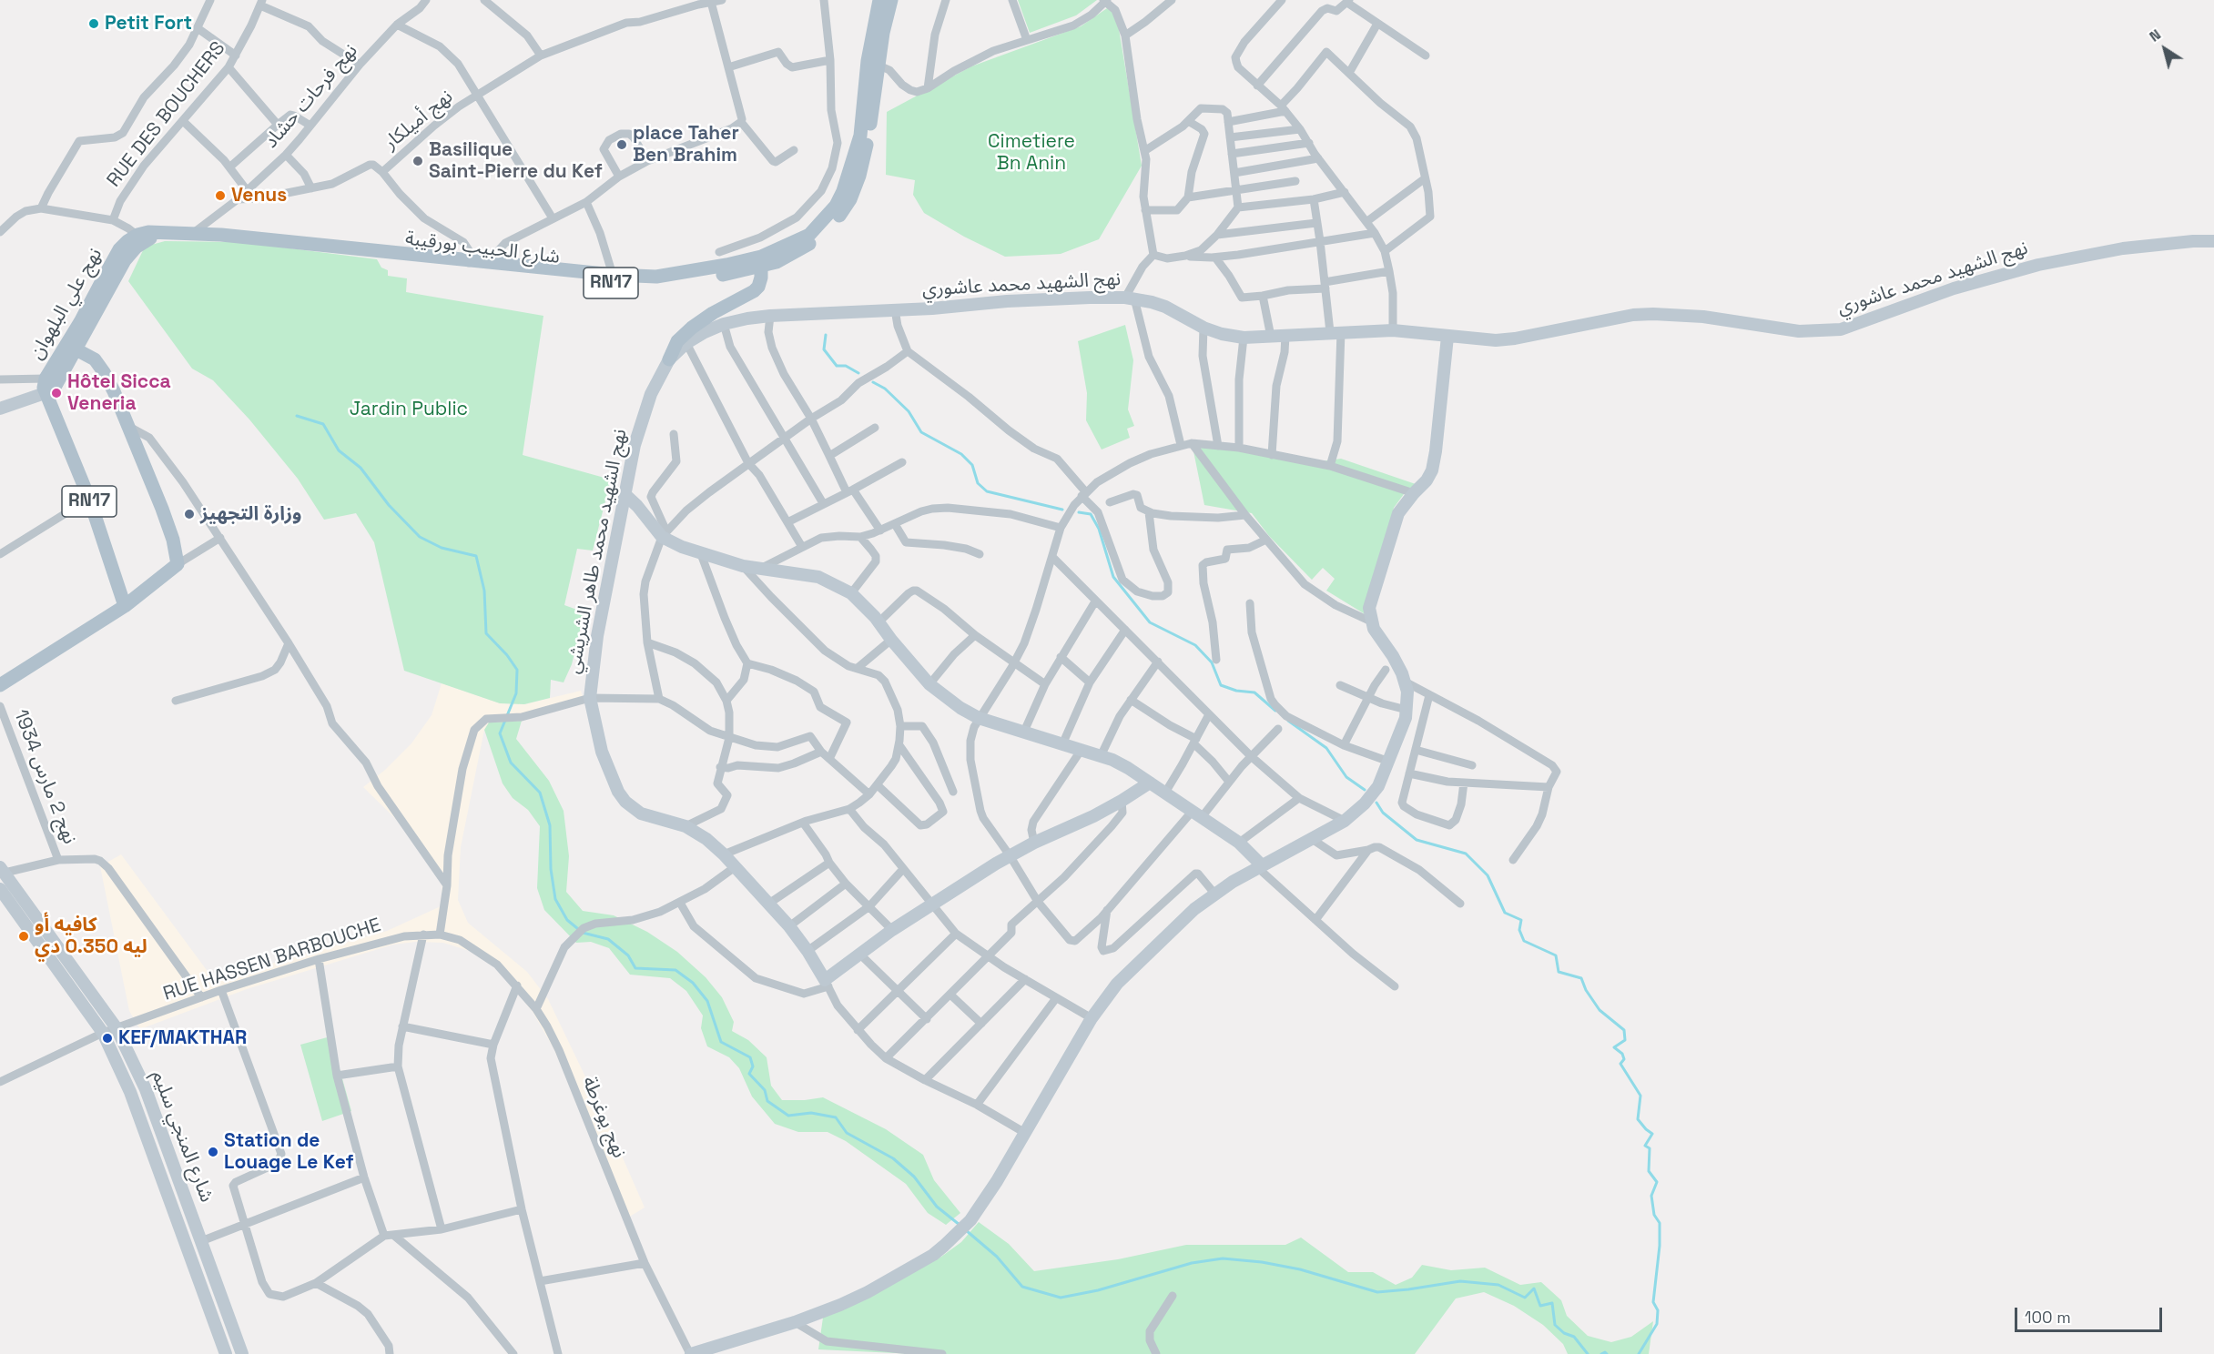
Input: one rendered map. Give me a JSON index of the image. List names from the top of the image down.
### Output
{
  "streets": {
    "main road": ["شارع الحبيب بورقيبة", "RN17", "نهج علي البلهوان"],
    "street": [
      "نهج فرحات حشاد",
      "RUE DES BOUCHERS",
      "نهج أميلكار",
      "نهج الشهيد محمد عاشوري",
      "نهج الشهيد محمد طاهر الشريشي",
      "نهج 2 مارس 1934",
      "RUE HASSEN BARBOUCHE",
      "نهج يوغرطة",
      "شارع المنجي سليم"
    ]
  },
  "crossings": [
    ["نهج فرحات حشاد", "شارع الحبيب بورقيبة"],
    ["شارع الحبيب بورقيبة", "نهج علي البلهوان"],
    ["نهج الشهيد محمد عاشوري", "نهج الشهيد محمد طاهر الشريشي"],
    ["RN17", "نهج علي البلهوان"],
    ["RUE HASSEN BARBOUCHE", "نهج يوغرطة"],
    ["RUE HASSEN BARBOUCHE", "شارع المنجي سليم"]
  ],
  "parks": ["Cimetiere Bn Anin", "Jardin Public"],
  "places": [
    "Petit Fort",
    "place Taher Ben Brahim",
    "Basilique Saint-Pierre du Kef",
    "Venus",
    "Hôtel Sicca Veneria",
    "وزارة التجهيز",
    "كافيه أو ليه 0.350 دي",
    "KEF/MAKTHAR",
    "Station de Louage Le Kef"
  ],
  "scale_bar": "100 m",
  "north": "top left"
}
